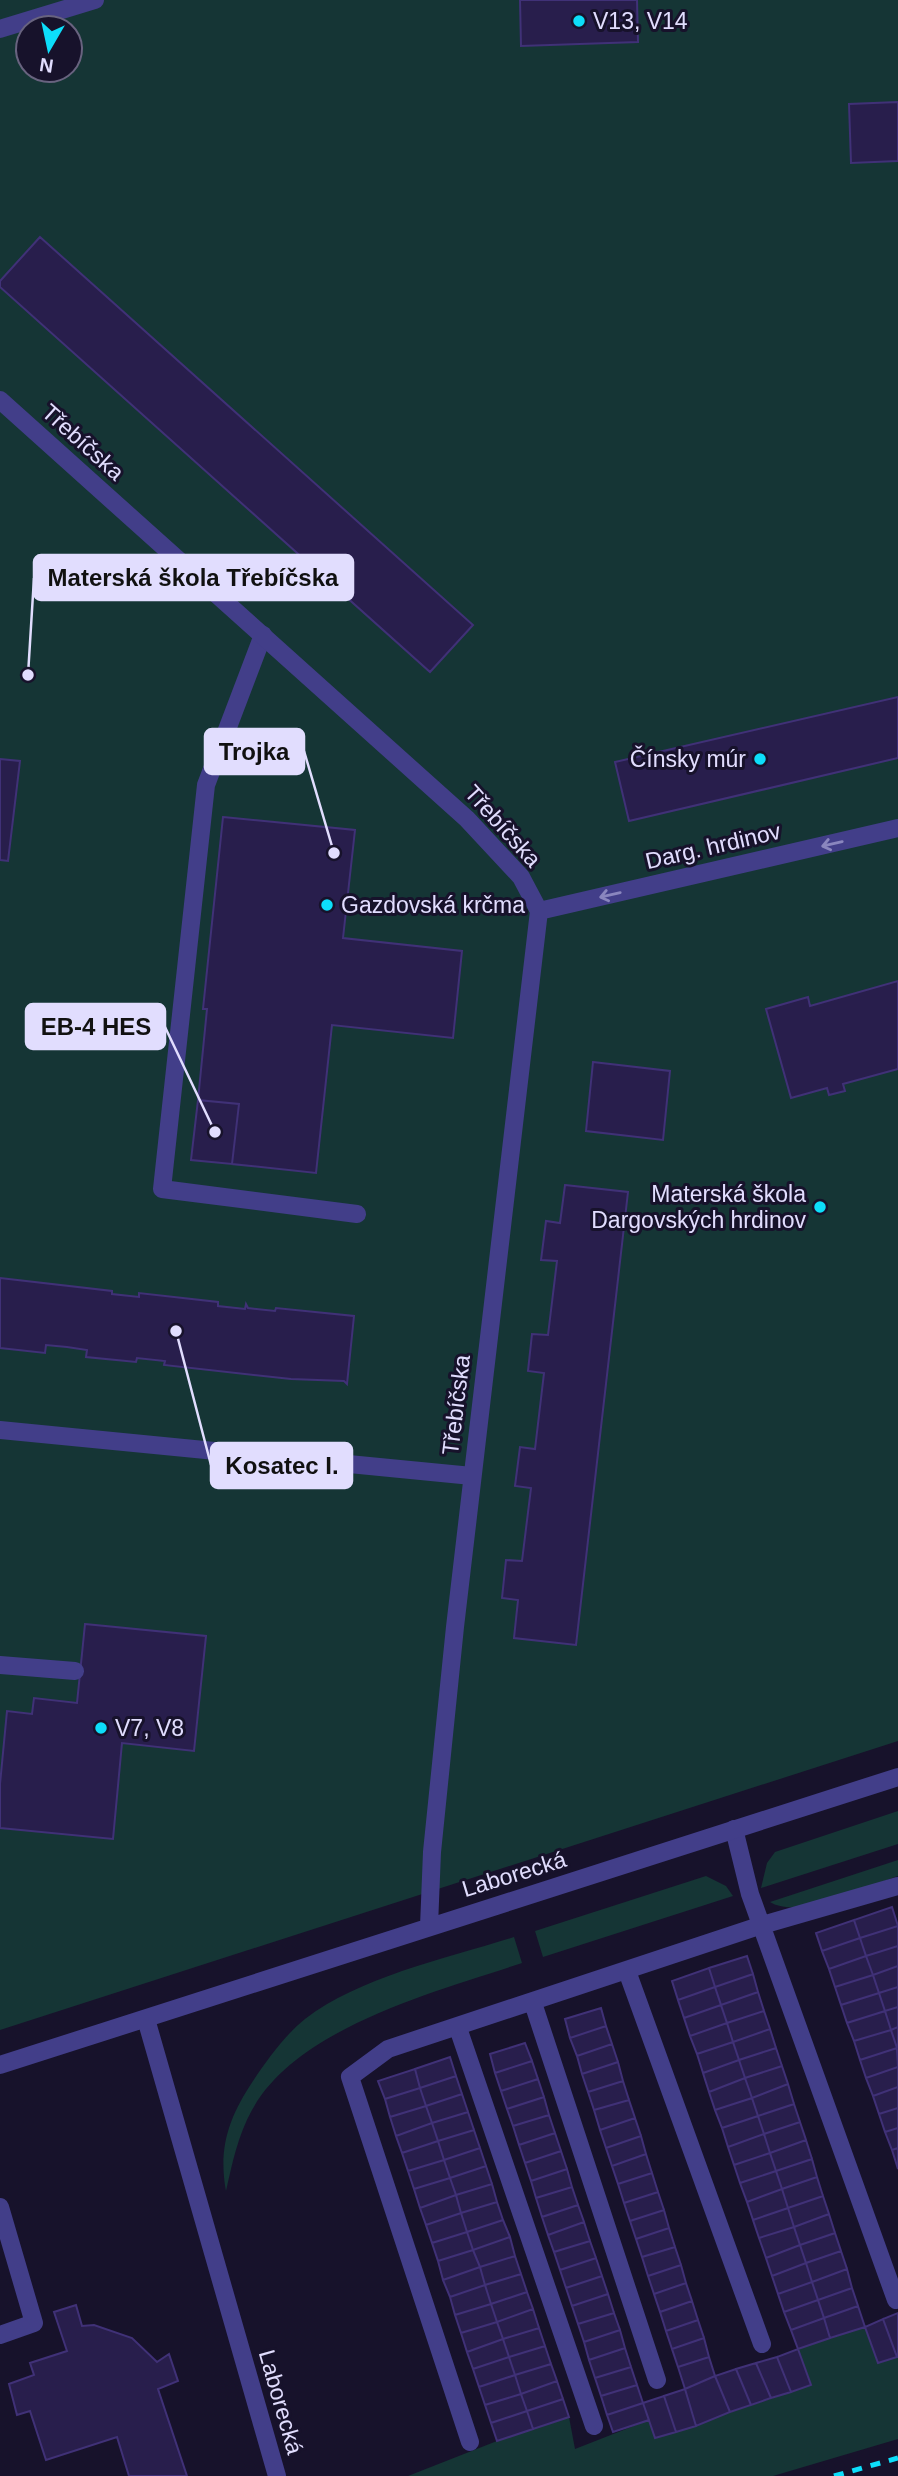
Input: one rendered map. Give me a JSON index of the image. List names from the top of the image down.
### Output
{
  "streets": {
    "street": ["Třebíčska", "Darg. hrdinov", "Laborecká"]
  },
  "crossings": [
    ["Třebíčska", "Darg. hrdinov"],
    ["Třebíčska", "Laborecká"]
  ],
  "one_way": ["Darg. hrdinov"],
  "places": [
    "V13, V14",
    "Materská škola Třebíčska",
    "Čínsky múr",
    "Trojka",
    "Gazdovská krčma",
    "EB-4 HES",
    "Materská škola Dargovských hrdinov",
    "Kosatec I.",
    "V7, V8"
  ],
  "north": "bottom"
}
